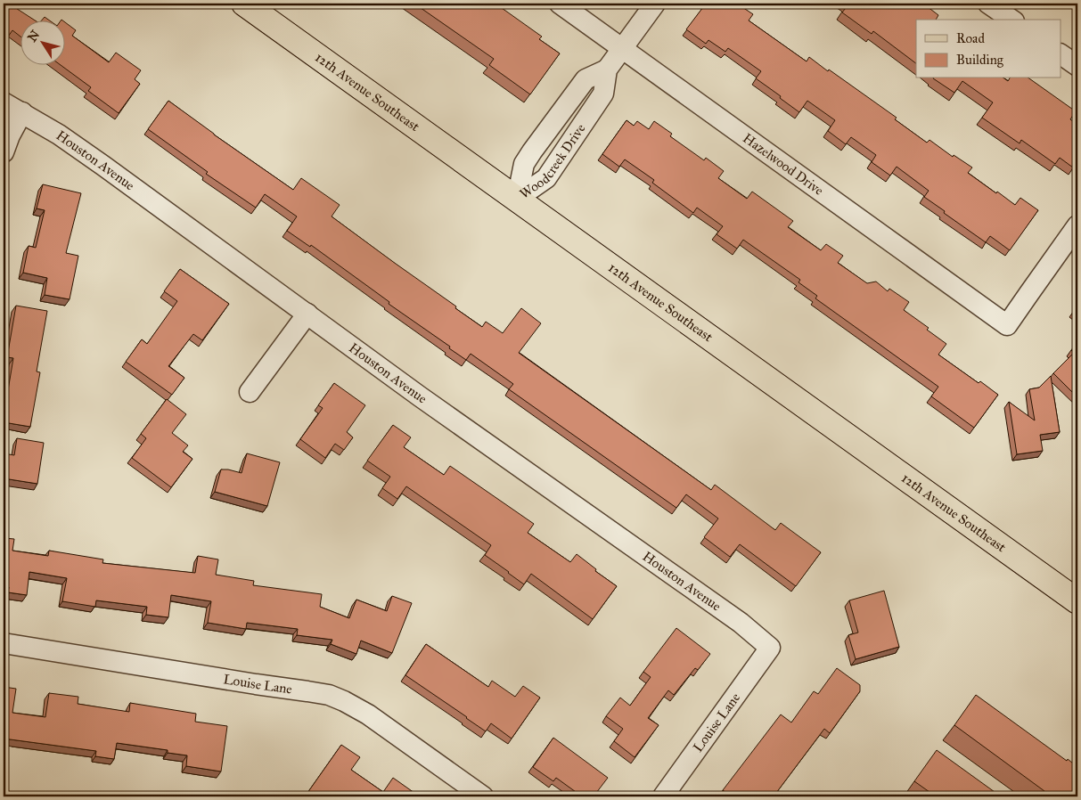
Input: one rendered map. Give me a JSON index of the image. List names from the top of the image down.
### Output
{
  "streets": {
    "main road": ["12th Avenue Southeast"],
    "street": [
      "Woodcreek Drive",
      "Houston Avenue",
      "Hazelwood Drive",
      "Louise Lane"
    ]
  },
  "crossings": [
    ["12th Avenue Southeast", "Woodcreek Drive"],
    ["Woodcreek Drive", "Hazelwood Drive"],
    ["Houston Avenue", "Louise Lane"]
  ],
  "legend": ["Road", "Building"],
  "north": "top left"
}
